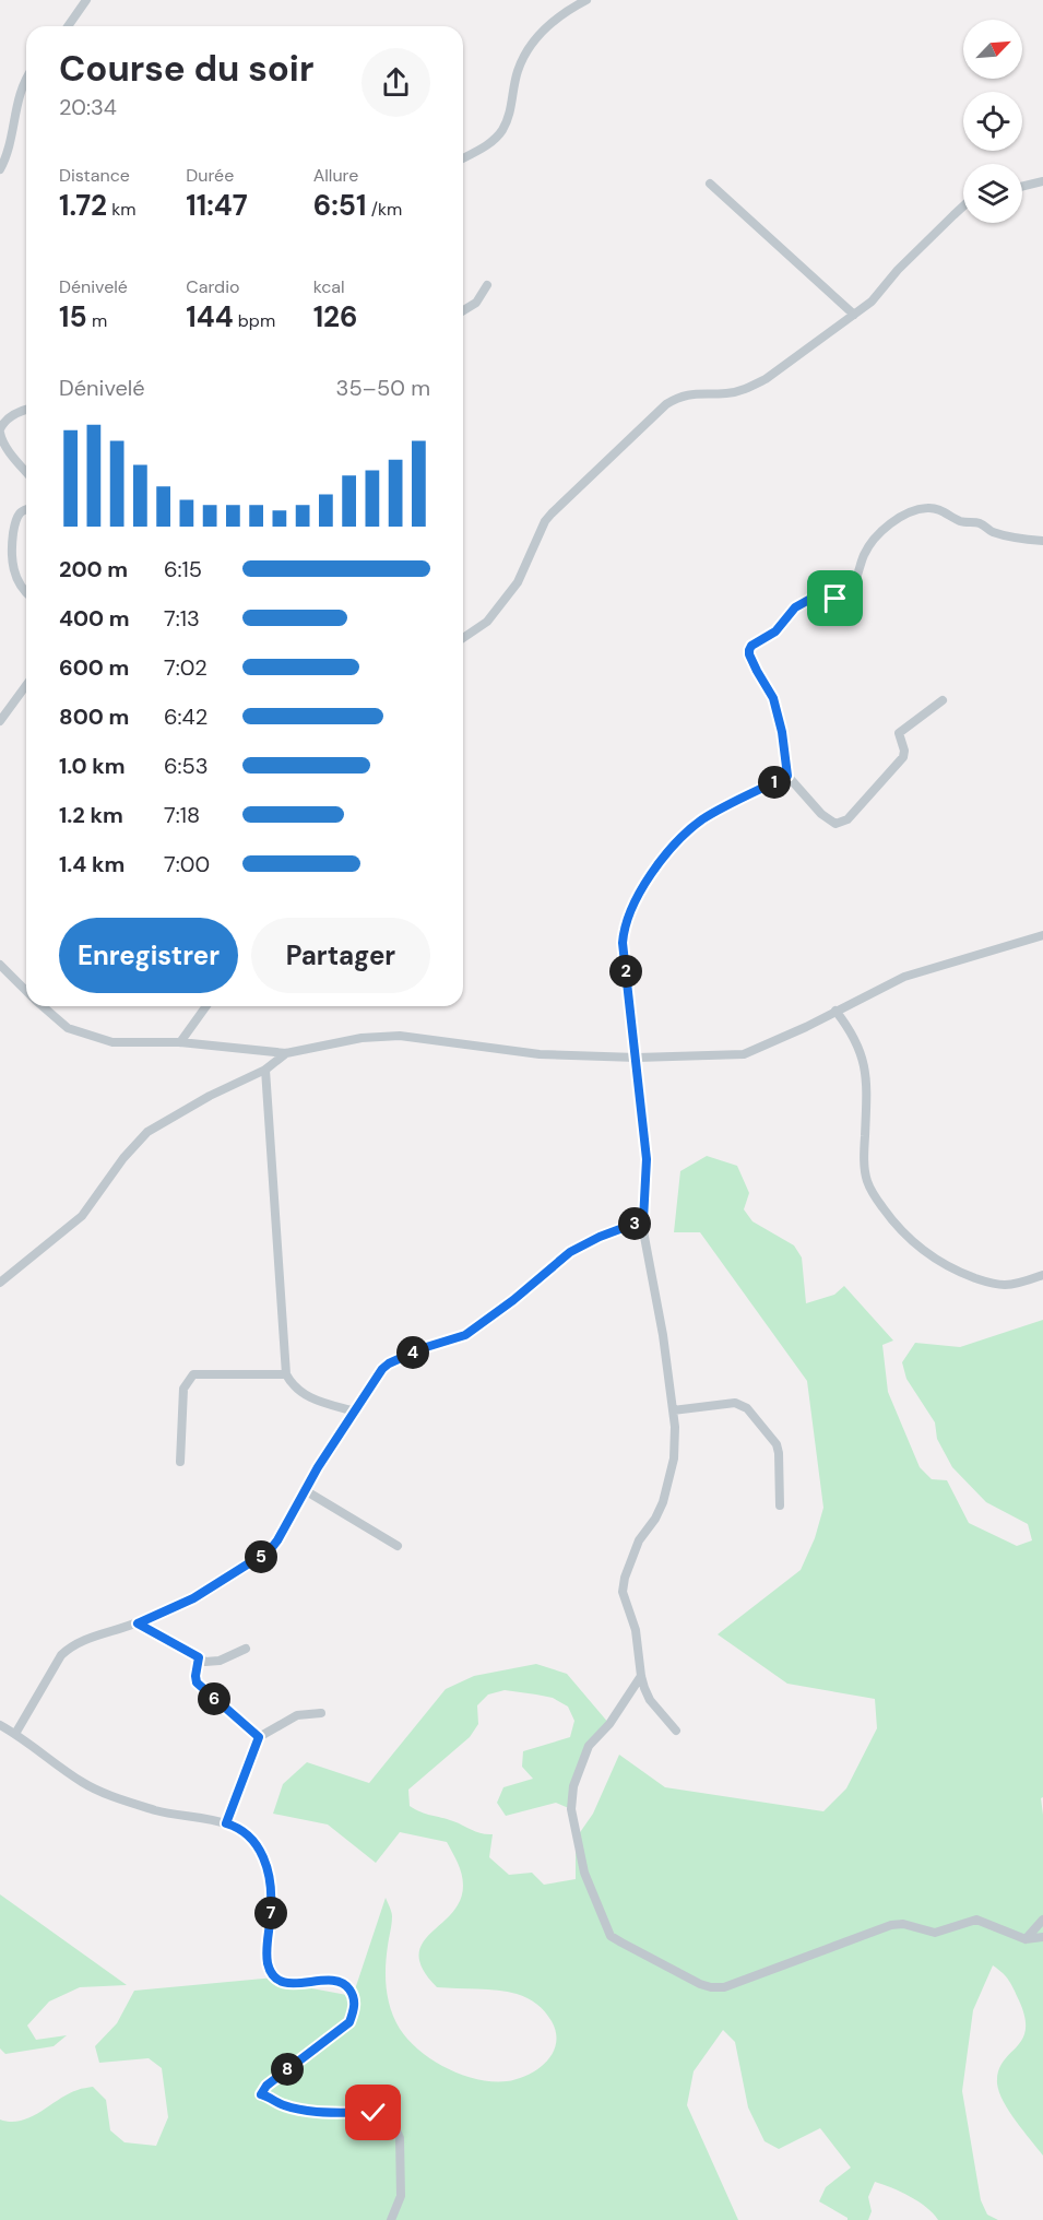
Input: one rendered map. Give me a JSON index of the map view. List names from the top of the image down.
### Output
{
  "north": "top right",
  "page": {
    "heading": ["Course du soir", "20:34"],
    "stats": [
      ["Distance", "1.72 km"],
      ["Durée", "11:47"],
      ["Allure", "6:51 /km"],
      ["Dénivelé", "15 m"],
      ["Cardio", "144 bpm"],
      ["kcal", "126"]
    ],
    "chart": ["Dénivelé", "35–50 m"],
    "list": [
      {
        "name": "200 m",
        "note": "6:15"
      },
      {
        "name": "400 m",
        "note": "7:13"
      },
      {
        "name": "600 m",
        "note": "7:02"
      },
      {
        "name": "800 m",
        "note": "6:42"
      },
      {
        "name": "1.0 km",
        "note": "6:53"
      },
      {
        "name": "1.2 km",
        "note": "7:18"
      },
      {
        "name": "1.4 km",
        "note": "7:00"
      }
    ],
    "pins": [
      "1",
      "2",
      "3",
      "4",
      "5",
      "6",
      "7",
      "8"
    ],
    "buttons": ["Enregistrer", "Partager"]
  }
}
